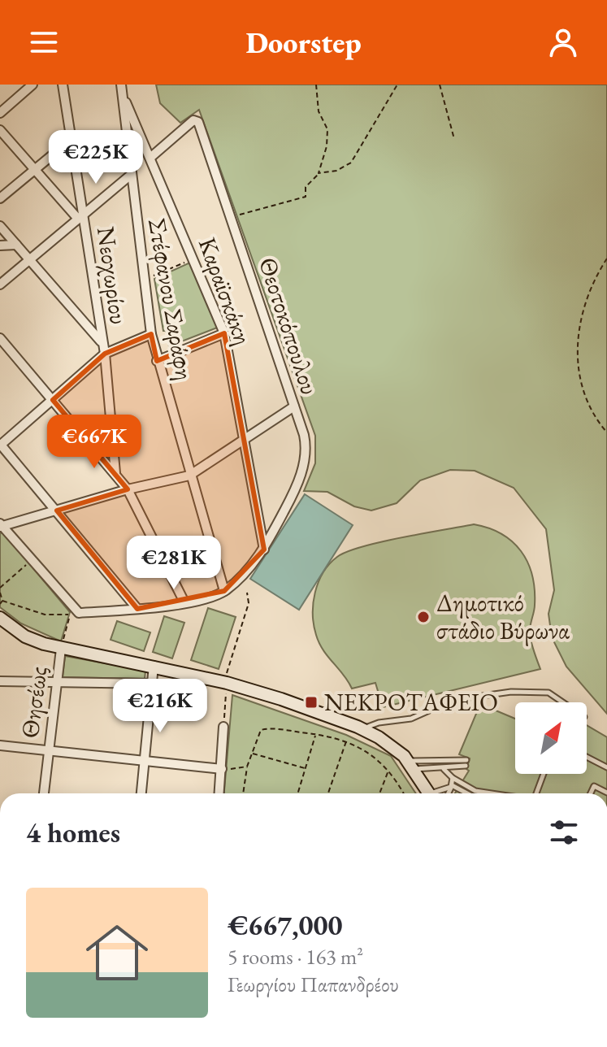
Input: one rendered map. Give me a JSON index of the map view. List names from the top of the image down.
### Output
{
  "streets": {
    "street": [
      "Νεοχωρίου",
      "Καραϊσκάκη",
      "Στέφανου Σαράφη",
      "Θεοτοκόπουλου",
      "Θησέως"
    ]
  },
  "crossings": [
    ["Καραϊσκάκη", "Στέφανου Σαράφη"],
    ["Καραϊσκάκη", "Θεοτοκόπουλου"],
    ["Στέφανου Σαράφη", "Θεοτοκόπουλου"]
  ],
  "places": {
    "other": ["Δημοτικό στάδιο Βύρωνα"],
    "transit": ["ΝΕΚΡΟΤΑΦΕΙΟ"]
  },
  "north": "top right",
  "page": {
    "header": "Doorstep",
    "price": [
      "€225K",
      "€667K",
      "€281K",
      "€216K"
    ],
    "heading": "4 homes",
    "list": [
      {
        "name": "€667,000",
        "note": "5 rooms · 163 m² · Γεωργίου Παπανδρέου"
      }
    ]
  }
}
